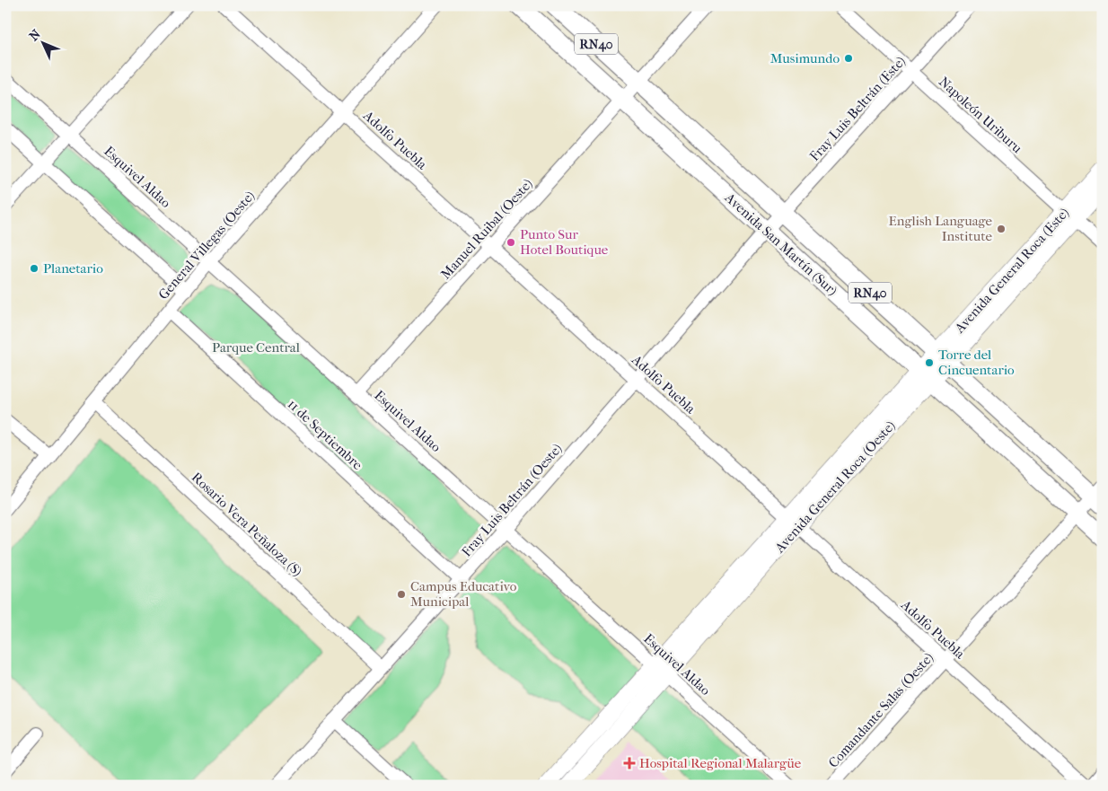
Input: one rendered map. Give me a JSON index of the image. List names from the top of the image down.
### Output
{
  "streets": {
    "highway": ["RN40", "Avenida San Martín (Sur)"],
    "main road": ["Avenida General Roca (Este)", "Avenida General Roca (Oeste)"],
    "street": [
      "Fray Luis Beltrán (Este)",
      "Napoleón Uriburu",
      "Adolfo Puebla",
      "Esquivel Aldao",
      "Manuel Ruibal (Oeste)",
      "General Villegas (Oeste)",
      "11 de Septiembre",
      "Fray Luis Beltrán (Oeste)",
      "Rosario Vera Peñaloza (S)",
      "Comandante Salas (Oeste)"
    ]
  },
  "crossings": [
    ["Fray Luis Beltrán (Este)", "Napoleón Uriburu"],
    ["Fray Luis Beltrán (Este)", "Avenida San Martín (Sur)"],
    ["Fray Luis Beltrán (Este)", "Fray Luis Beltrán (Oeste)"],
    ["Napoleón Uriburu", "Avenida General Roca (Este)"],
    ["Napoleón Uriburu", "Avenida General Roca (Oeste)"],
    ["Adolfo Puebla", "Manuel Ruibal (Oeste)"],
    ["Adolfo Puebla", "General Villegas (Oeste)"],
    ["Adolfo Puebla", "Avenida General Roca (Oeste)"],
    ["Adolfo Puebla", "Fray Luis Beltrán (Oeste)"],
    ["Adolfo Puebla", "Comandante Salas (Oeste)"],
    ["Esquivel Aldao", "Manuel Ruibal (Oeste)"],
    ["Esquivel Aldao", "General Villegas (Oeste)"],
    ["Esquivel Aldao", "Avenida General Roca (Oeste)"],
    ["Esquivel Aldao", "Fray Luis Beltrán (Oeste)"],
    ["Manuel Ruibal (Oeste)", "Avenida San Martín (Sur)"],
    ["Avenida San Martín (Sur)", "Avenida General Roca (Oeste)"],
    ["Avenida San Martín (Sur)", "Fray Luis Beltrán (Oeste)"],
    ["Avenida San Martín (Sur)", "Comandante Salas (Oeste)"],
    ["General Villegas (Oeste)", "11 de Septiembre"],
    ["General Villegas (Oeste)", "Rosario Vera Peñaloza (S)"],
    ["Avenida General Roca (Este)", "Avenida General Roca (Oeste)"],
    ["11 de Septiembre", "Fray Luis Beltrán (Oeste)"],
    ["Fray Luis Beltrán (Oeste)", "Rosario Vera Peñaloza (S)"]
  ],
  "parks": ["Parque Central"],
  "places": {
    "other": [
      "Musimundo",
      "English Language Institute",
      "Punto Sur Hotel Boutique",
      "Planetario",
      "Torre del Cincuentario",
      "Campus Educativo Municipal"
    ],
    "health": ["Hospital Regional Malargüe"]
  },
  "north": "top left"
}
